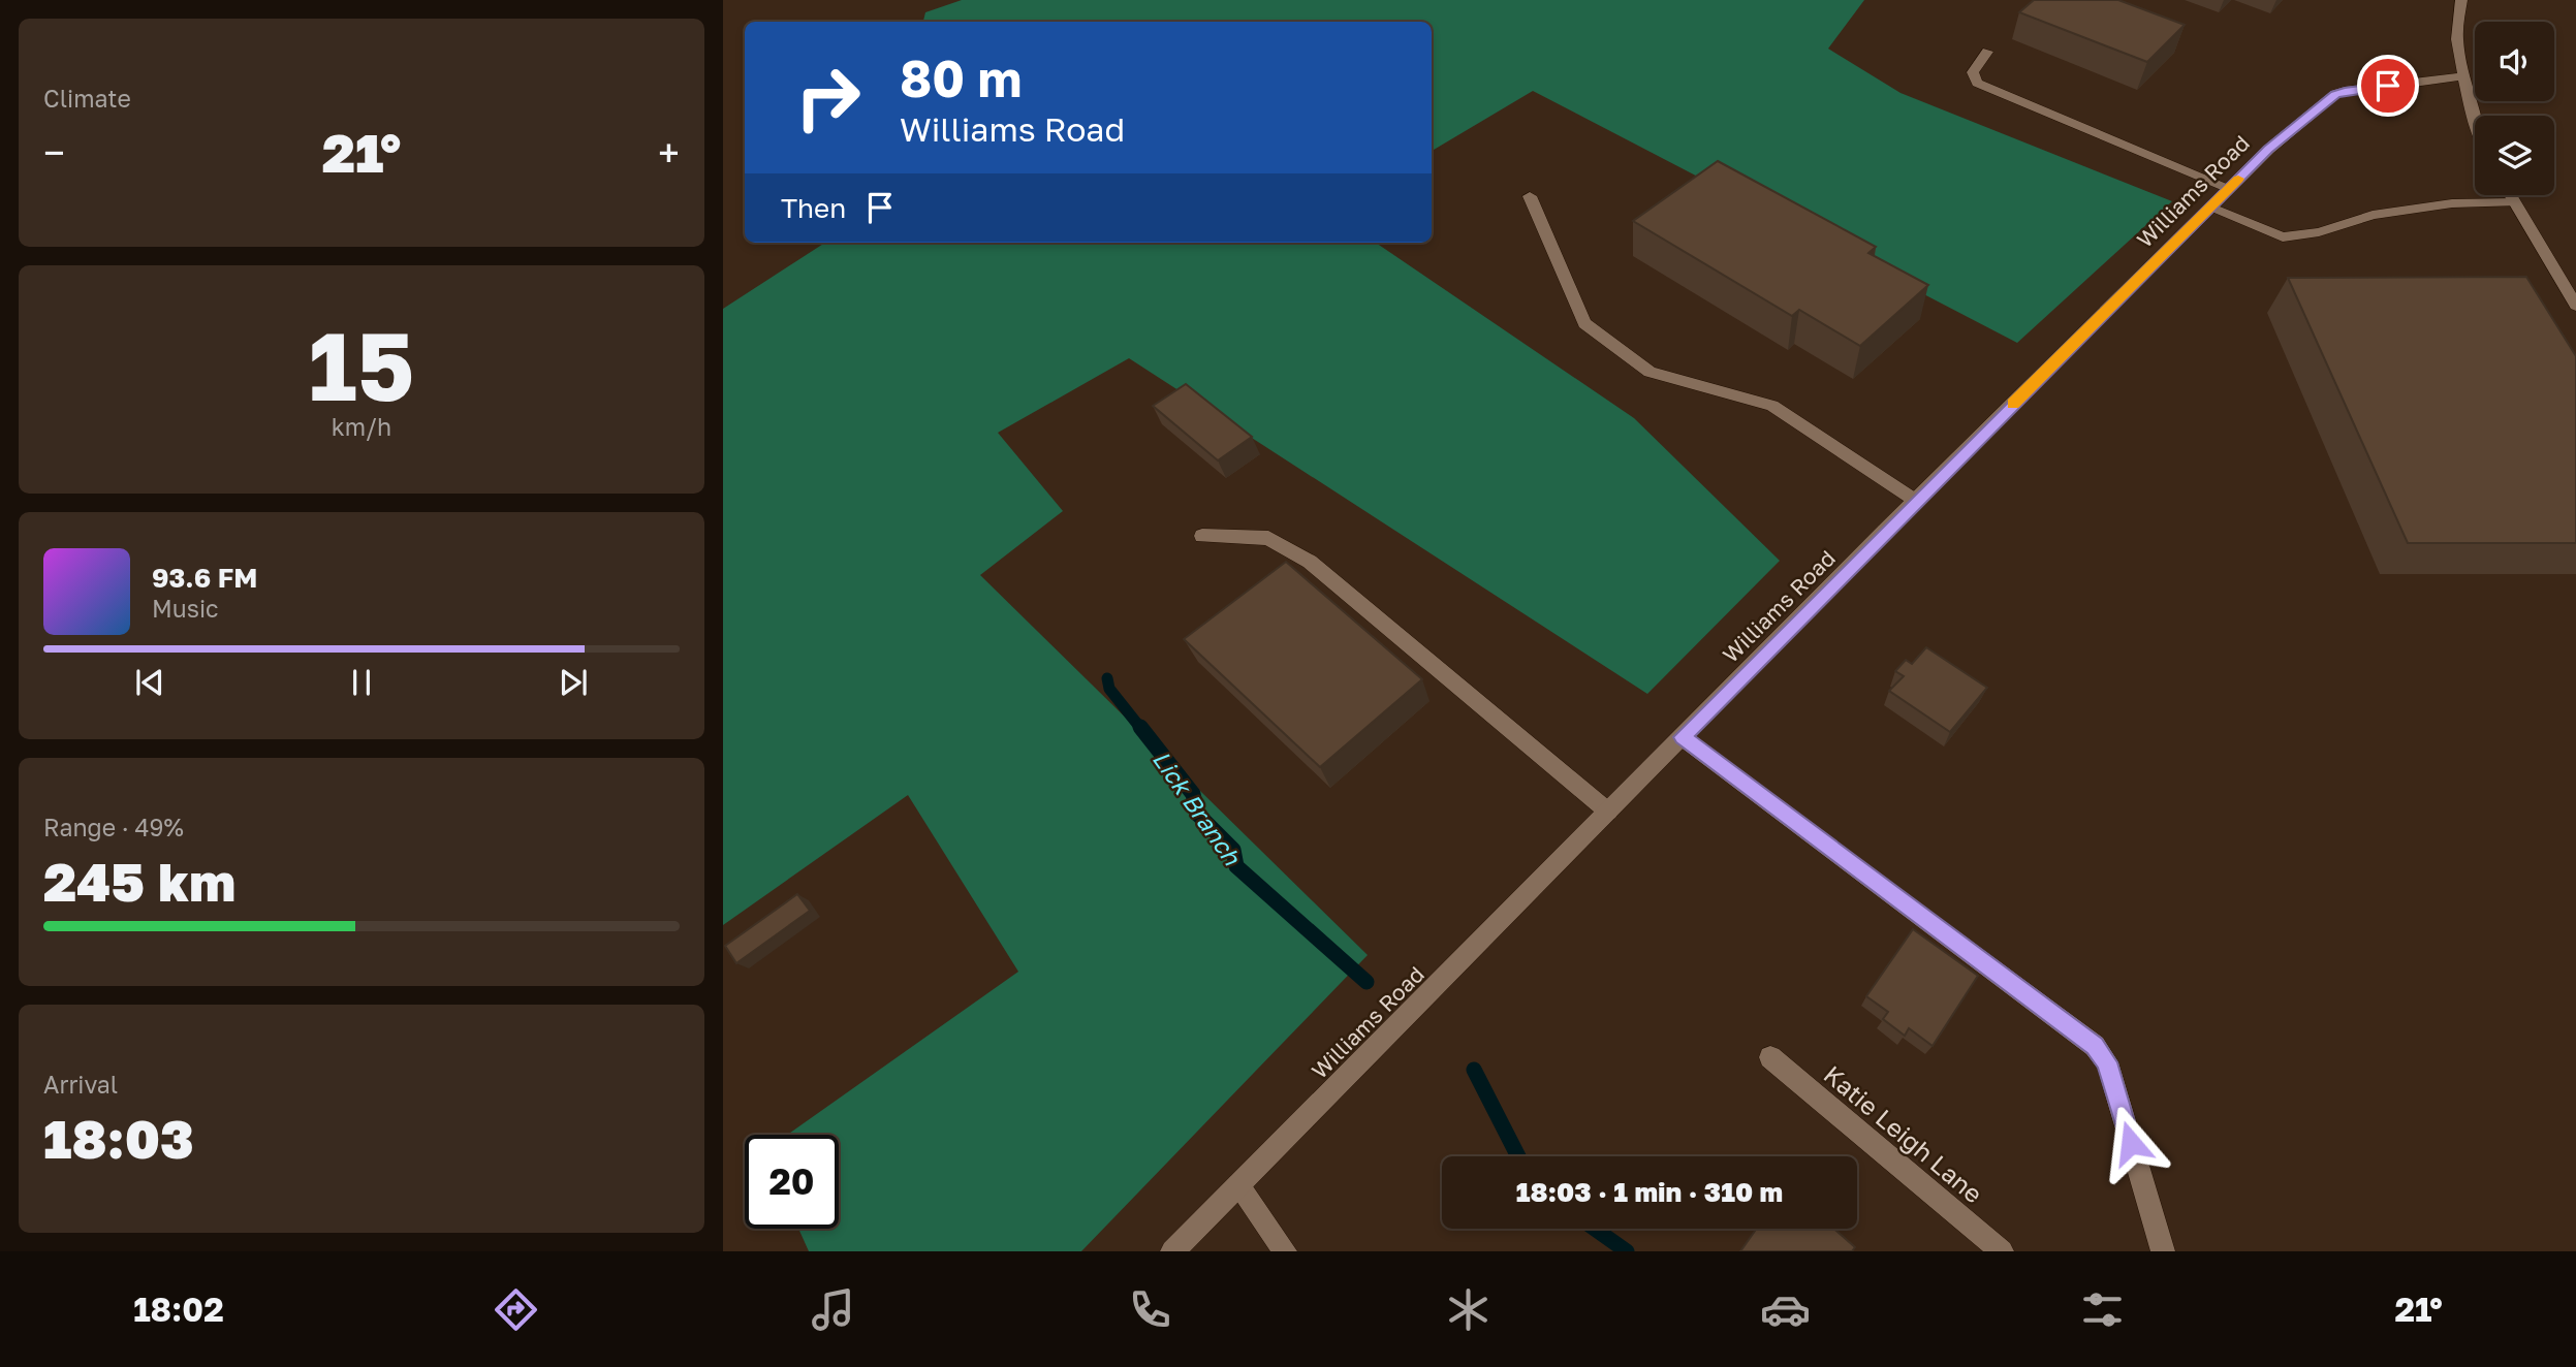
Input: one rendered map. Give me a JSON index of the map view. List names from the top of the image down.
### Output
{
  "streets": {
    "street": ["Williams Road", "Katie Leigh Lane"]
  },
  "water": ["Lick Branch"],
  "page": {
    "tile": [
      "Climate",
      ["15", "km/h"],
      ["Range · 49%", "245 km"],
      ["Arrival", "18:03"]
    ],
    "turn": ["80 m", "Williams Road"],
    "heat": ["−", "21°", "+"],
    "then": "Then",
    "song": ["93.6 FM", "Music"],
    "limit": "20",
    "trip": "18:03 · 1 min · 310 m",
    "tabs": ["18:02", "21°"]
  }
}
